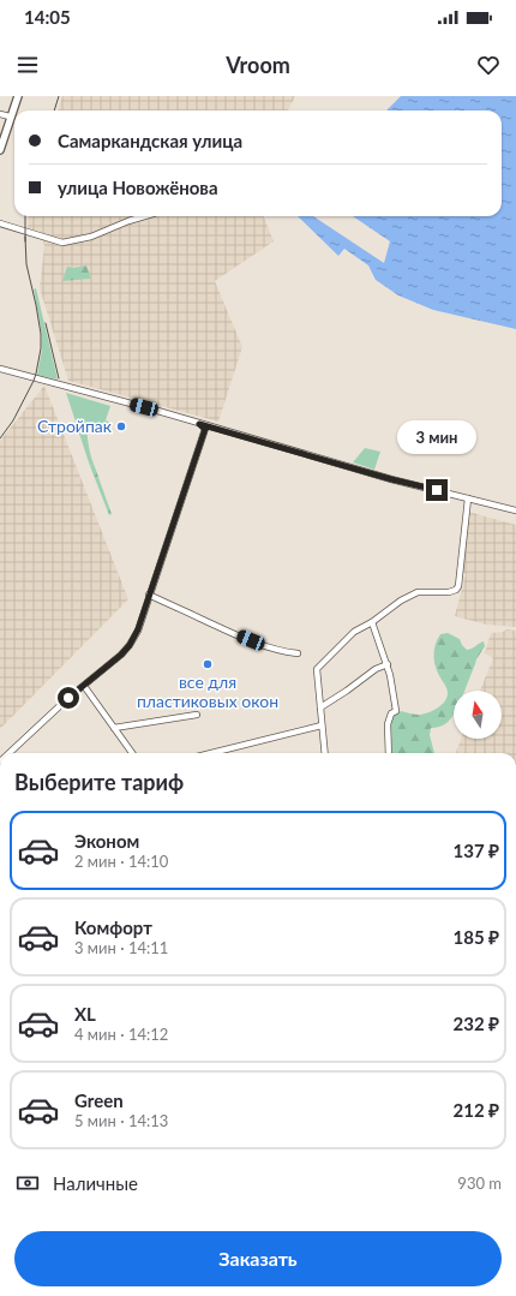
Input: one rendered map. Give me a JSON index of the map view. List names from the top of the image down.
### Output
{
  "places": ["Стройпак", "все для пластиковых окон"],
  "north": "top",
  "page": {
    "status": "14:05",
    "header": "Vroom",
    "banner": ["Самаркандская улица", "улица Новожёнова"],
    "bubble": "3 мин",
    "heading": "Выберите тариф",
    "list": [
      {
        "name": "Эконом",
        "note": "2 мин · 14:10",
        "value": "137 ₽"
      },
      {
        "name": "Комфорт",
        "note": "3 мин · 14:11",
        "value": "185 ₽"
      },
      {
        "name": "XL",
        "note": "4 мин · 14:12",
        "value": "232 ₽"
      },
      {
        "name": "Green",
        "note": "5 мин · 14:13",
        "value": "212 ₽"
      }
    ],
    "pay": ["Наличные", "930 m"],
    "buttons": "Заказать"
  }
}
